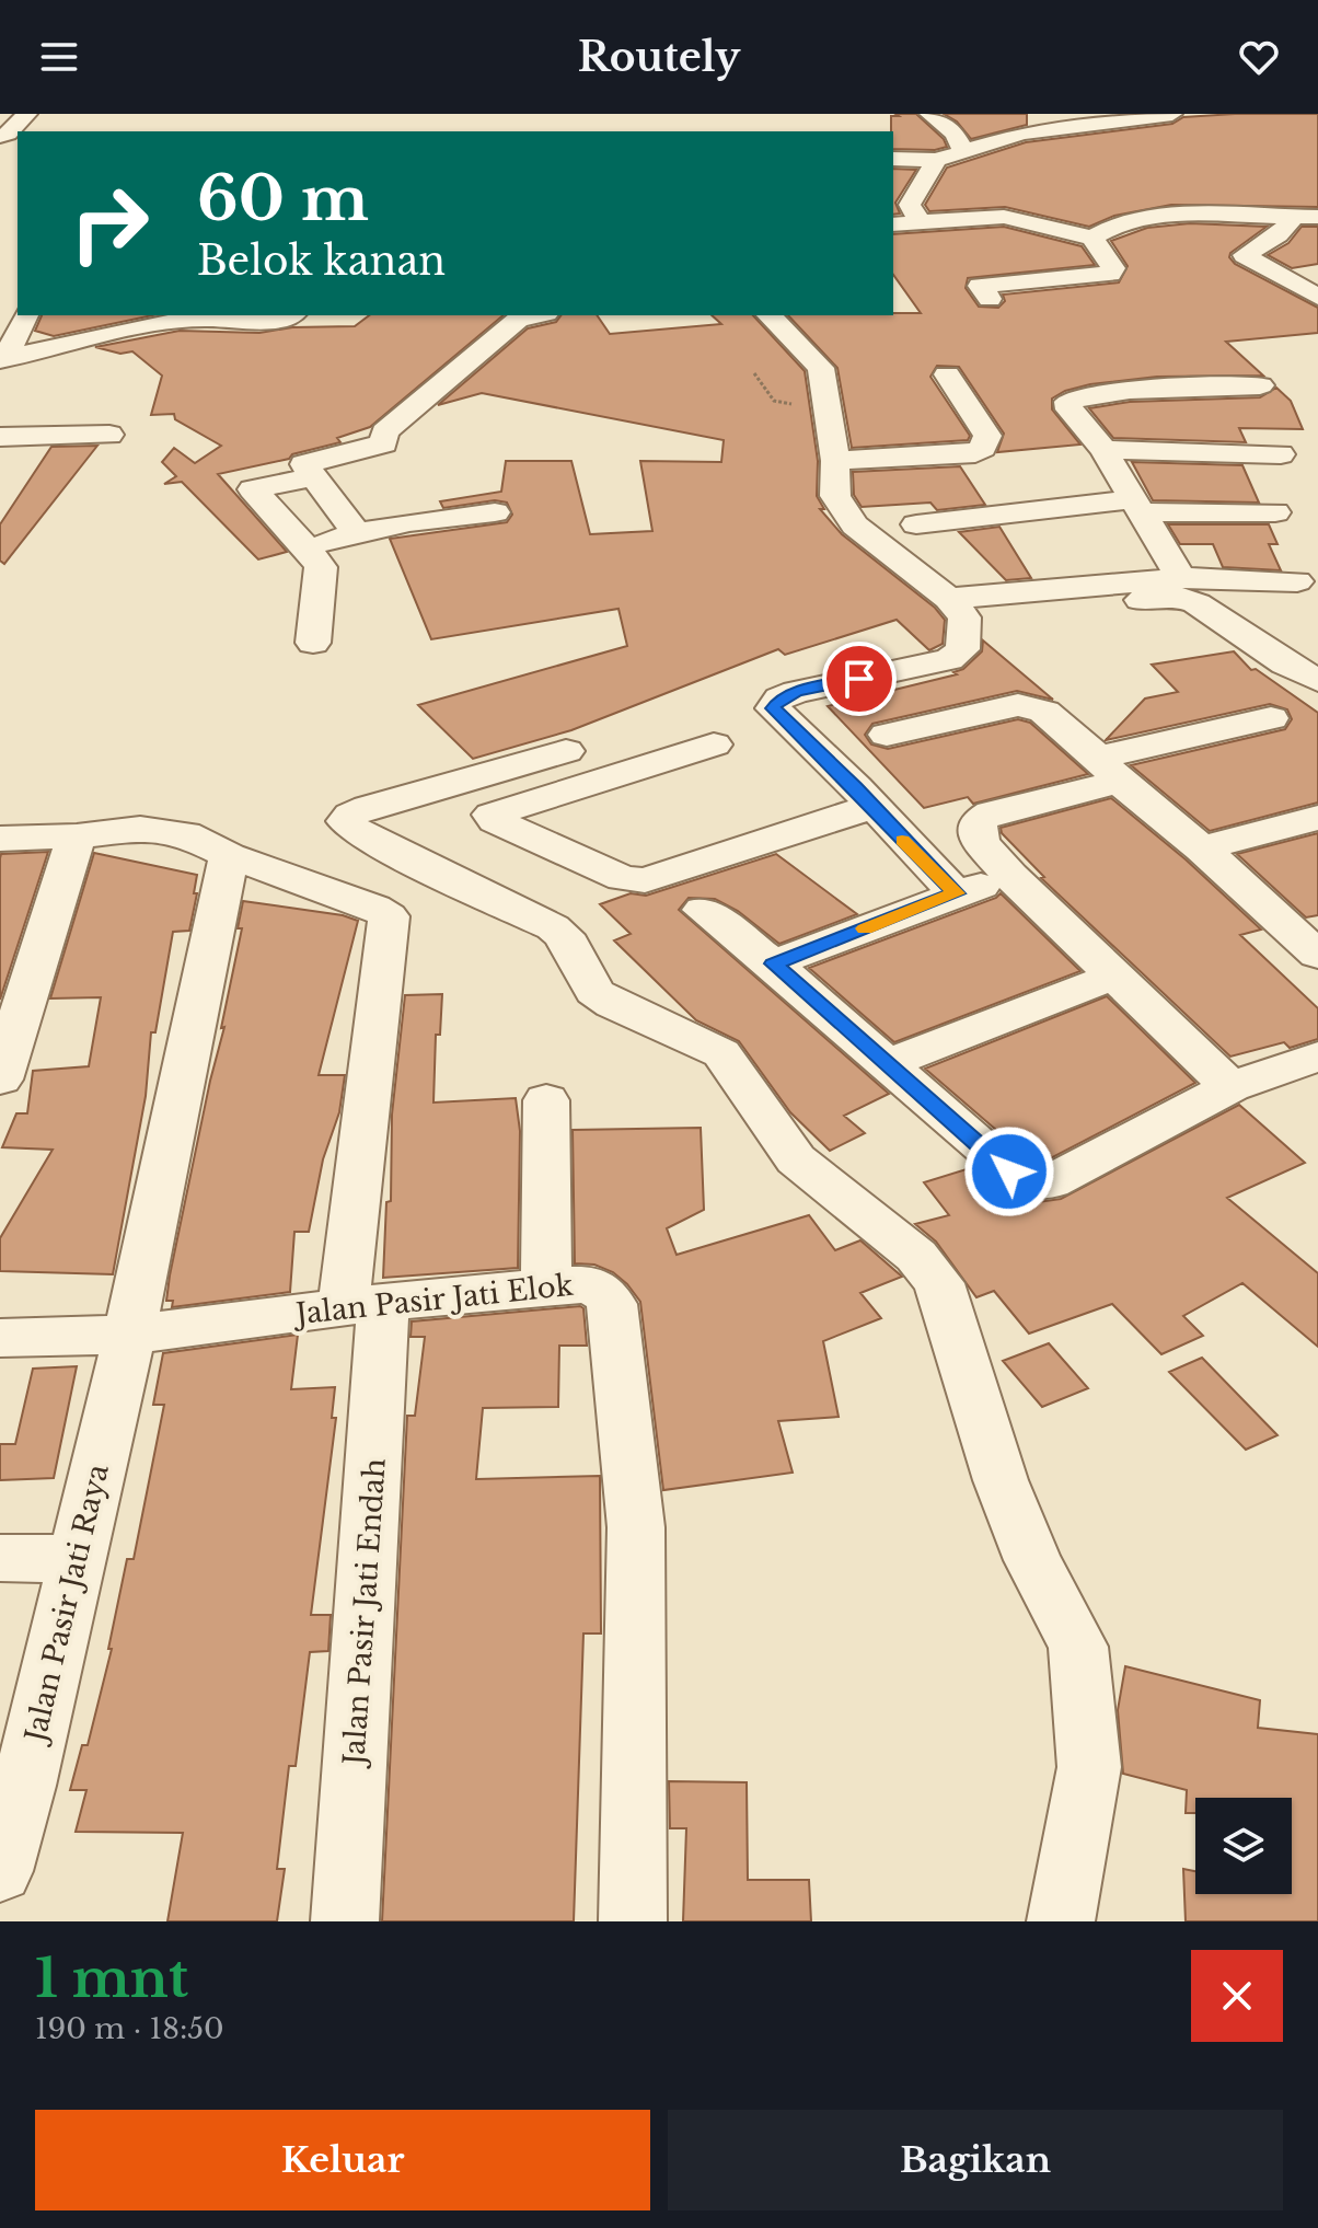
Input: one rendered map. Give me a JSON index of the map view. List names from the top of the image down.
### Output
{
  "streets": {
    "street": ["Jalan Pasir Jati Elok", "Jalan Pasir Jati Raya", "Jalan Pasir Jati Endah"]
  },
  "crossings": [
    ["Jalan Pasir Jati Elok", "Jalan Pasir Jati Raya"],
    ["Jalan Pasir Jati Elok", "Jalan Pasir Jati Endah"],
    ["Jalan Pasir Jati Raya", "Jalan Pasir Jati Endah"]
  ],
  "page": {
    "header": "Routely",
    "turn": ["60 m", "Belok kanan"],
    "heading": ["1 mnt", "190 m · 18:50"],
    "buttons": ["Keluar", "Bagikan"]
  }
}
